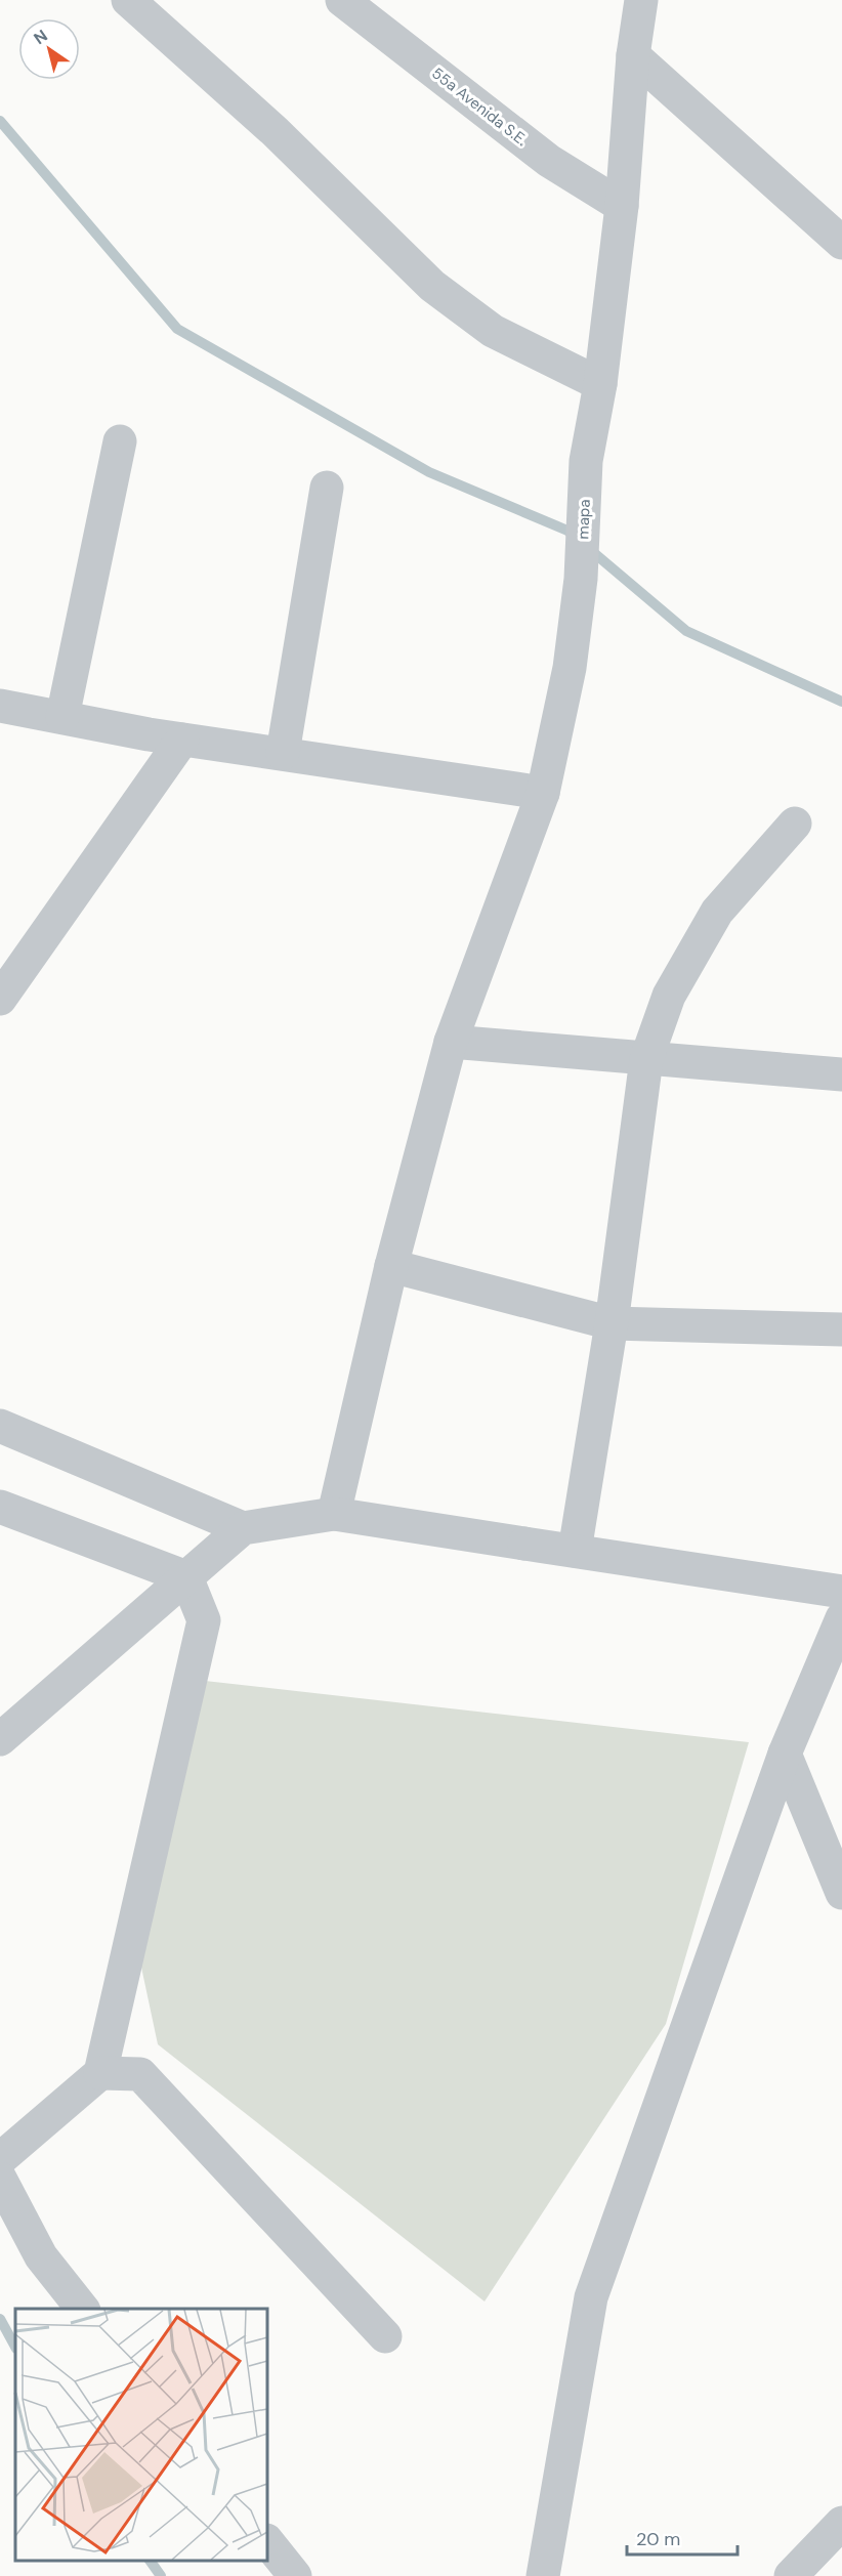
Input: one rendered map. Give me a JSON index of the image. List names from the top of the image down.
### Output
{
  "streets": {
    "street": ["55a Avenida S.E.", "mapa"]
  },
  "crossings": [
    ["55a Avenida S.E.", "mapa"]
  ],
  "scale_bar": "20 m",
  "north": "top left"
}
